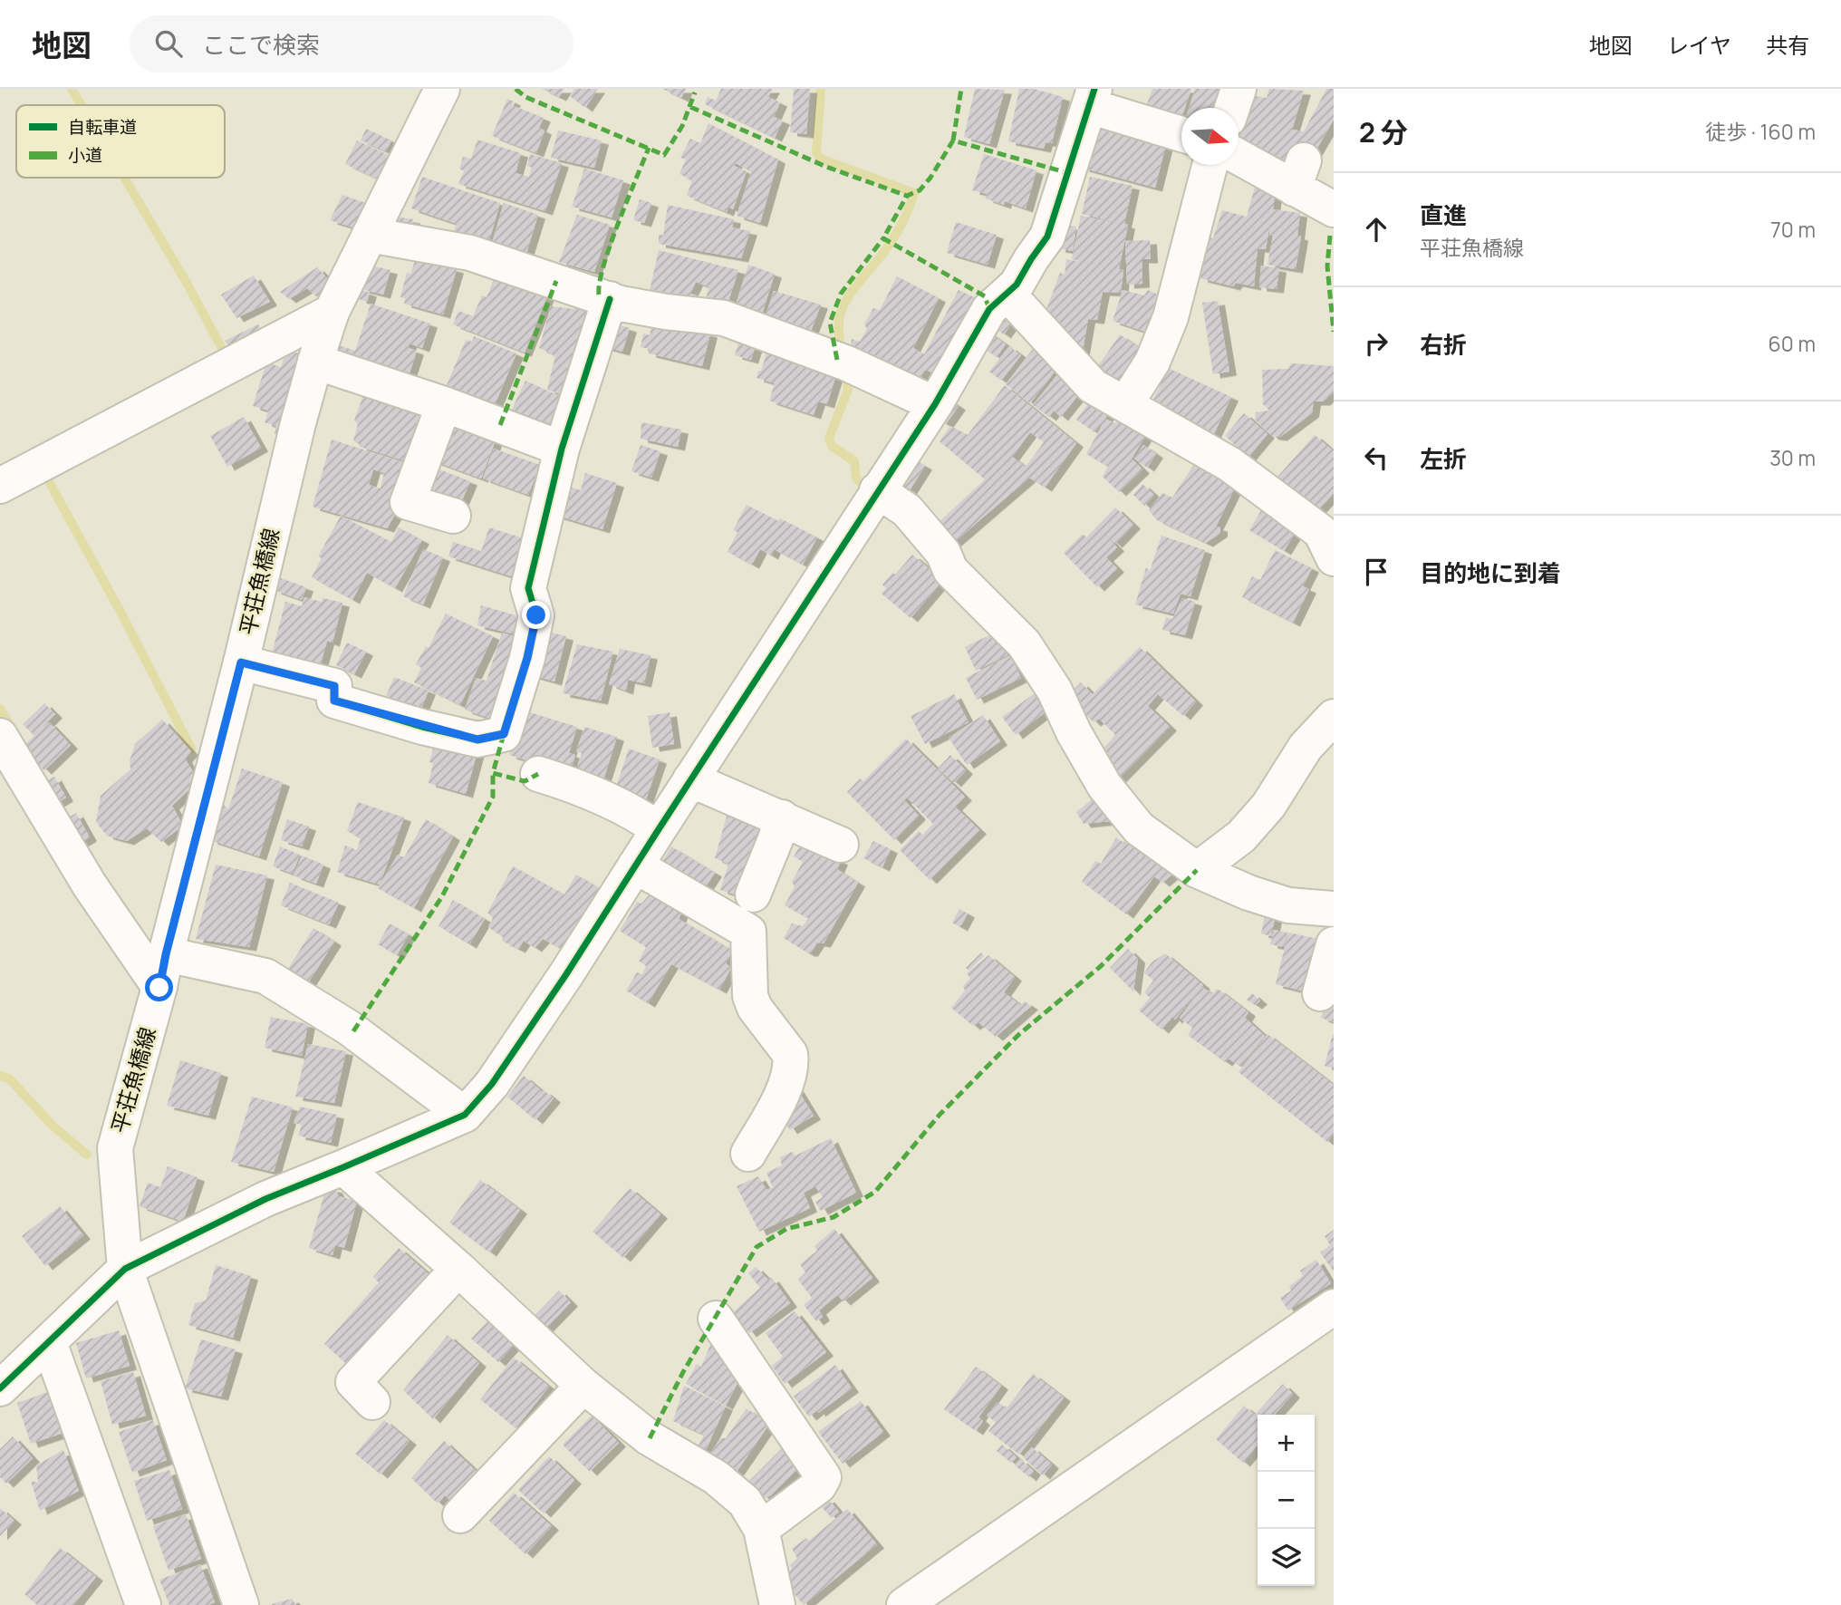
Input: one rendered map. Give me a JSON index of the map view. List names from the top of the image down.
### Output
{
  "streets": {
    "street": ["平荘魚橋線"]
  },
  "legend": ["自転車道", "小道"],
  "north": "right",
  "page": {
    "header": "地図",
    "search": "ここで検索",
    "nav": ["地図", "レイヤ", "共有"],
    "heading": ["2 分", "徒歩 · 160 m"],
    "list": [
      ["直進", "平荘魚橋線", "70 m"],
      ["右折", "60 m"],
      ["左折", "30 m"],
      "目的地に到着"
    ],
    "map_buttons": ["+", "−"]
  }
}
